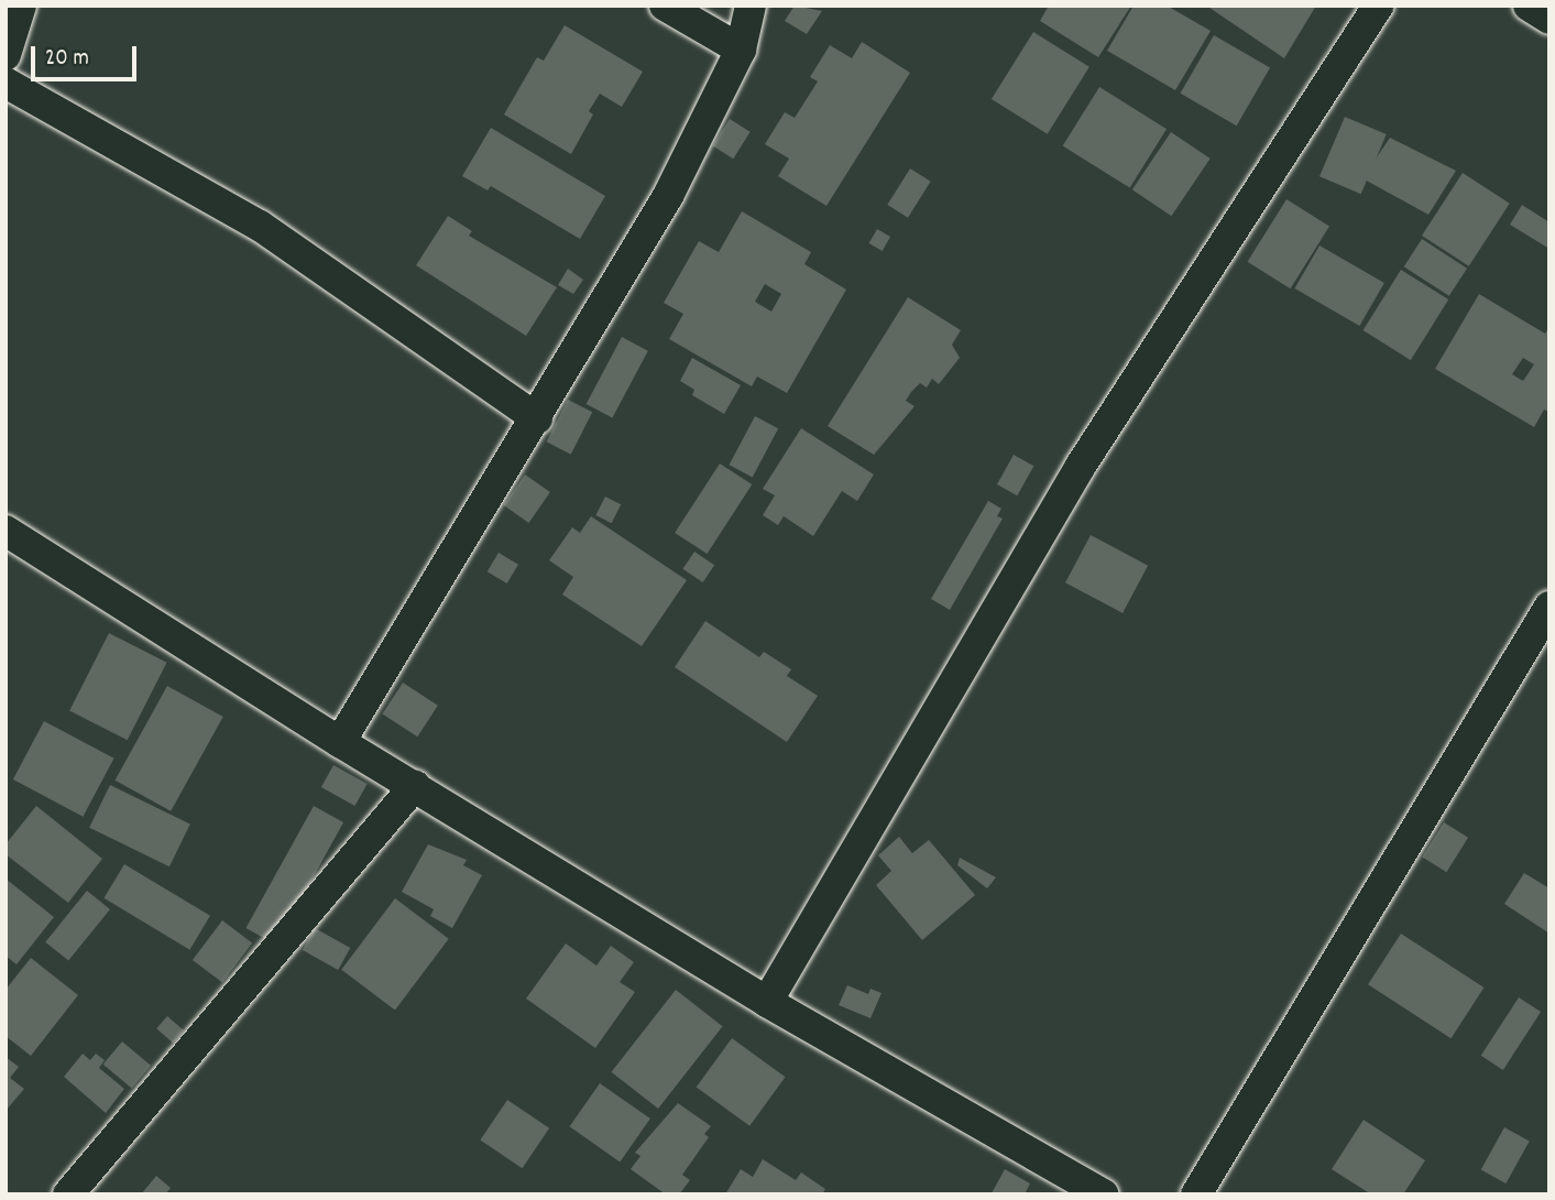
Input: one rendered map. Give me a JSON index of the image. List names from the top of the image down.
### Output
{
  "scale_bar": "20 m"
}
